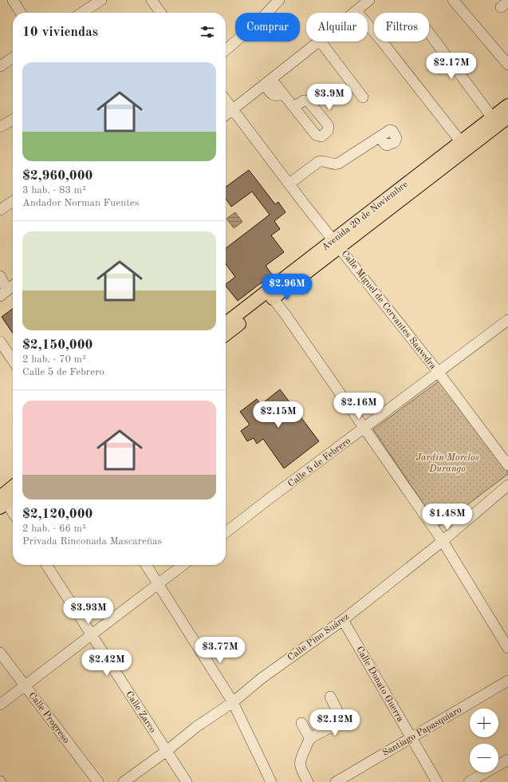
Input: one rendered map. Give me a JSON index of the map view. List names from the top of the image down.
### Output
{
  "streets": {
    "main road": ["Avenida 20 de Noviembre"],
    "street": [
      "Calle Miguel de Cervantes Saavedra",
      "Calle 5 de Febrero",
      "Calle Pino Suárez",
      "Calle Donato Guerra",
      "Calle Zarco",
      "Calle Progreso",
      "Santiago Papasquiaro"
    ]
  },
  "crossings": [
    ["Avenida 20 de Noviembre", "Calle Miguel de Cervantes Saavedra"],
    ["Calle Miguel de Cervantes Saavedra", "Calle 5 de Febrero"],
    ["Calle Pino Suárez", "Calle Donato Guerra"],
    ["Calle Pino Suárez", "Calle Zarco"],
    ["Calle Donato Guerra", "Santiago Papasquiaro"]
  ],
  "parks": ["Jardín Morelos Durango"],
  "page": {
    "chip": ["Comprar", "Alquilar", "Filtros"],
    "heading": "10 viviendas",
    "list": [
      {
        "name": "$2,960,000",
        "note": "3 hab. · 83 m² · Andador Norman Fuentes"
      },
      {
        "name": "$2,150,000",
        "note": "2 hab. · 70 m² · Calle 5 de Febrero"
      },
      {
        "name": "$2,120,000",
        "note": "2 hab. · 66 m² · Privada Rinconada Mascareñas"
      }
    ],
    "price": [
      "$2.17M",
      "$3.9M",
      "$2.96M",
      "$2.16M",
      "$2.15M",
      "$1.48M",
      "$3.93M",
      "$3.77M",
      "$2.42M",
      "$2.12M"
    ],
    "map_buttons": ["+", "−"]
  }
}
